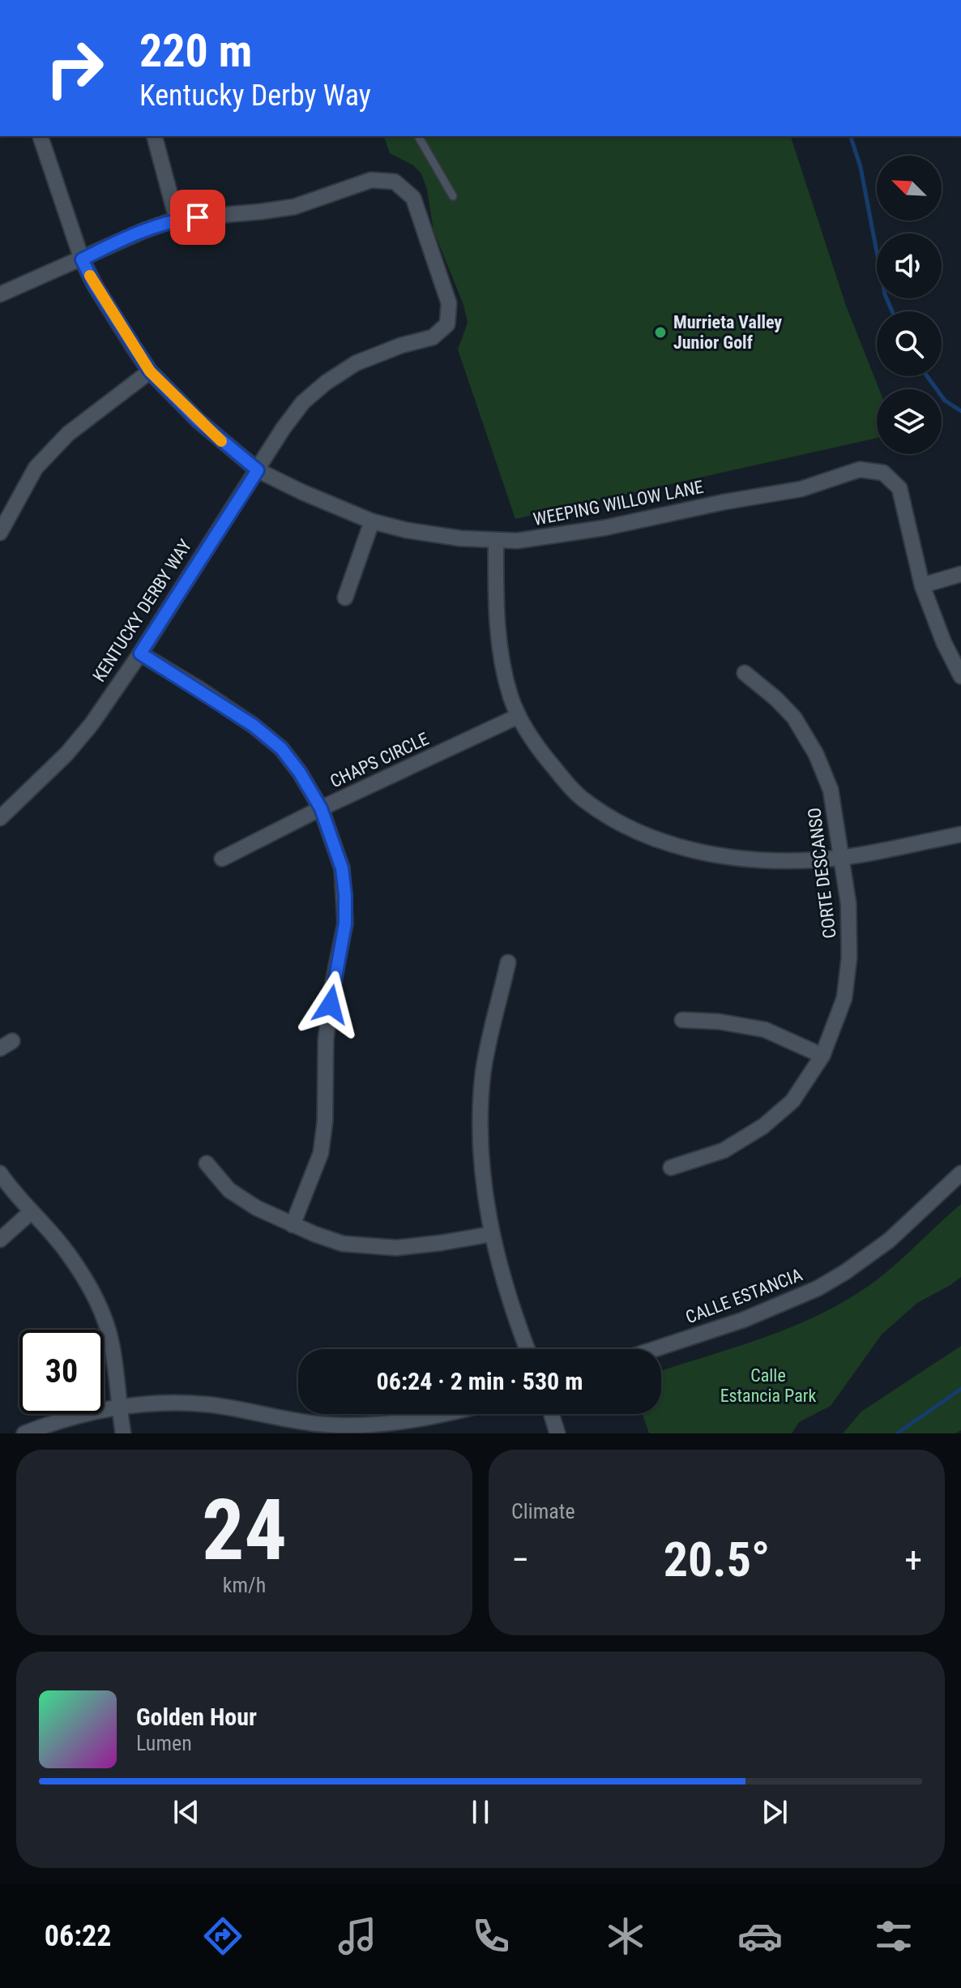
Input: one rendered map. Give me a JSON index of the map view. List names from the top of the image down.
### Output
{
  "streets": {
    "street": [
      "WEEPING WILLOW LANE",
      "KENTUCKY DERBY WAY",
      "CHAPS CIRCLE",
      "CORTE DESCANSO",
      "CALLE ESTANCIA"
    ]
  },
  "crossings": [
    ["WEEPING WILLOW LANE", "KENTUCKY DERBY WAY"]
  ],
  "parks": ["Calle Estancia Park"],
  "places": ["Murrieta Valley Junior Golf"],
  "north": "top left",
  "page": {
    "turn": ["220 m", "Kentucky Derby Way"],
    "limit": "30",
    "trip": "06:24 · 2 min · 530 m",
    "tile": [
      ["24", "km/h"],
      "Climate"
    ],
    "heat": ["−", "20.5°", "+"],
    "song": ["Golden Hour", "Lumen"],
    "tabs": "06:22"
  }
}
